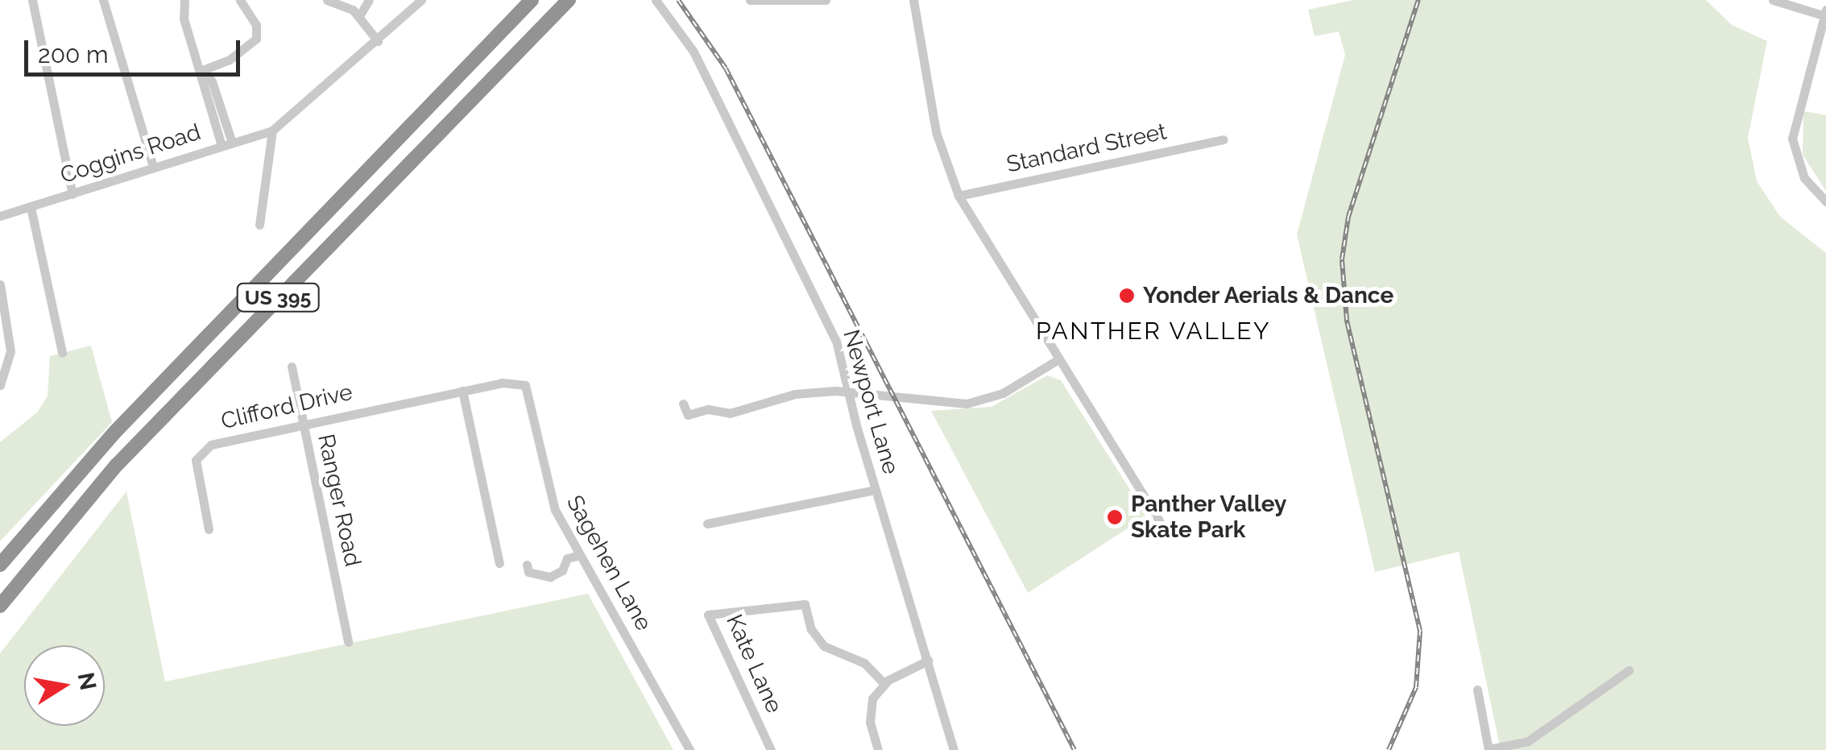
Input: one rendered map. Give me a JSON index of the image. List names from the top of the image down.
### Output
{
  "streets": {
    "highway": ["US 395"],
    "street": [
      "Standard Street",
      "Coggins Road",
      "Newport Lane",
      "Clifford Drive",
      "Ranger Road",
      "Sagehen Lane",
      "Kate Lane"
    ]
  },
  "crossings": [
    ["Clifford Drive", "Ranger Road"],
    ["Clifford Drive", "Sagehen Lane"]
  ],
  "districts": ["PANTHER VALLEY"],
  "places": ["Yonder Aerials & Dance", "Panther Valley Skate Park"],
  "scale_bar": "200 m",
  "north": "right"
}
